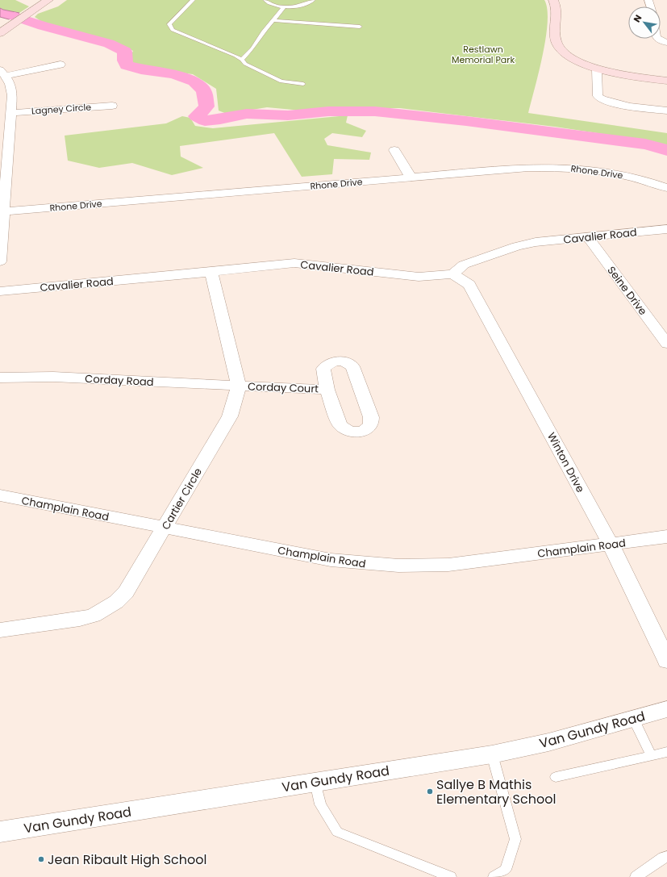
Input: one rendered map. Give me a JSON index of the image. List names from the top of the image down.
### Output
{
  "streets": {
    "street": [
      "Lagney Circle",
      "Rhone Drive",
      "Cavalier Road",
      "Seine Drive",
      "Corday Road",
      "Corday Court",
      "Winton Drive",
      "Cartier Circle",
      "Champlain Road",
      "Van Gundy Road"
    ]
  },
  "crossings": [
    ["Cavalier Road", "Seine Drive"],
    ["Cavalier Road", "Winton Drive"],
    ["Cavalier Road", "Cartier Circle"],
    ["Corday Road", "Corday Court"],
    ["Corday Road", "Cartier Circle"],
    ["Corday Court", "Cartier Circle"],
    ["Winton Drive", "Champlain Road"],
    ["Cartier Circle", "Champlain Road"]
  ],
  "parks": ["Restlawn Memorial Park"],
  "places": ["Sallye B Mathis Elementary School", "Jean Ribault High School"],
  "north": "top left"
}
